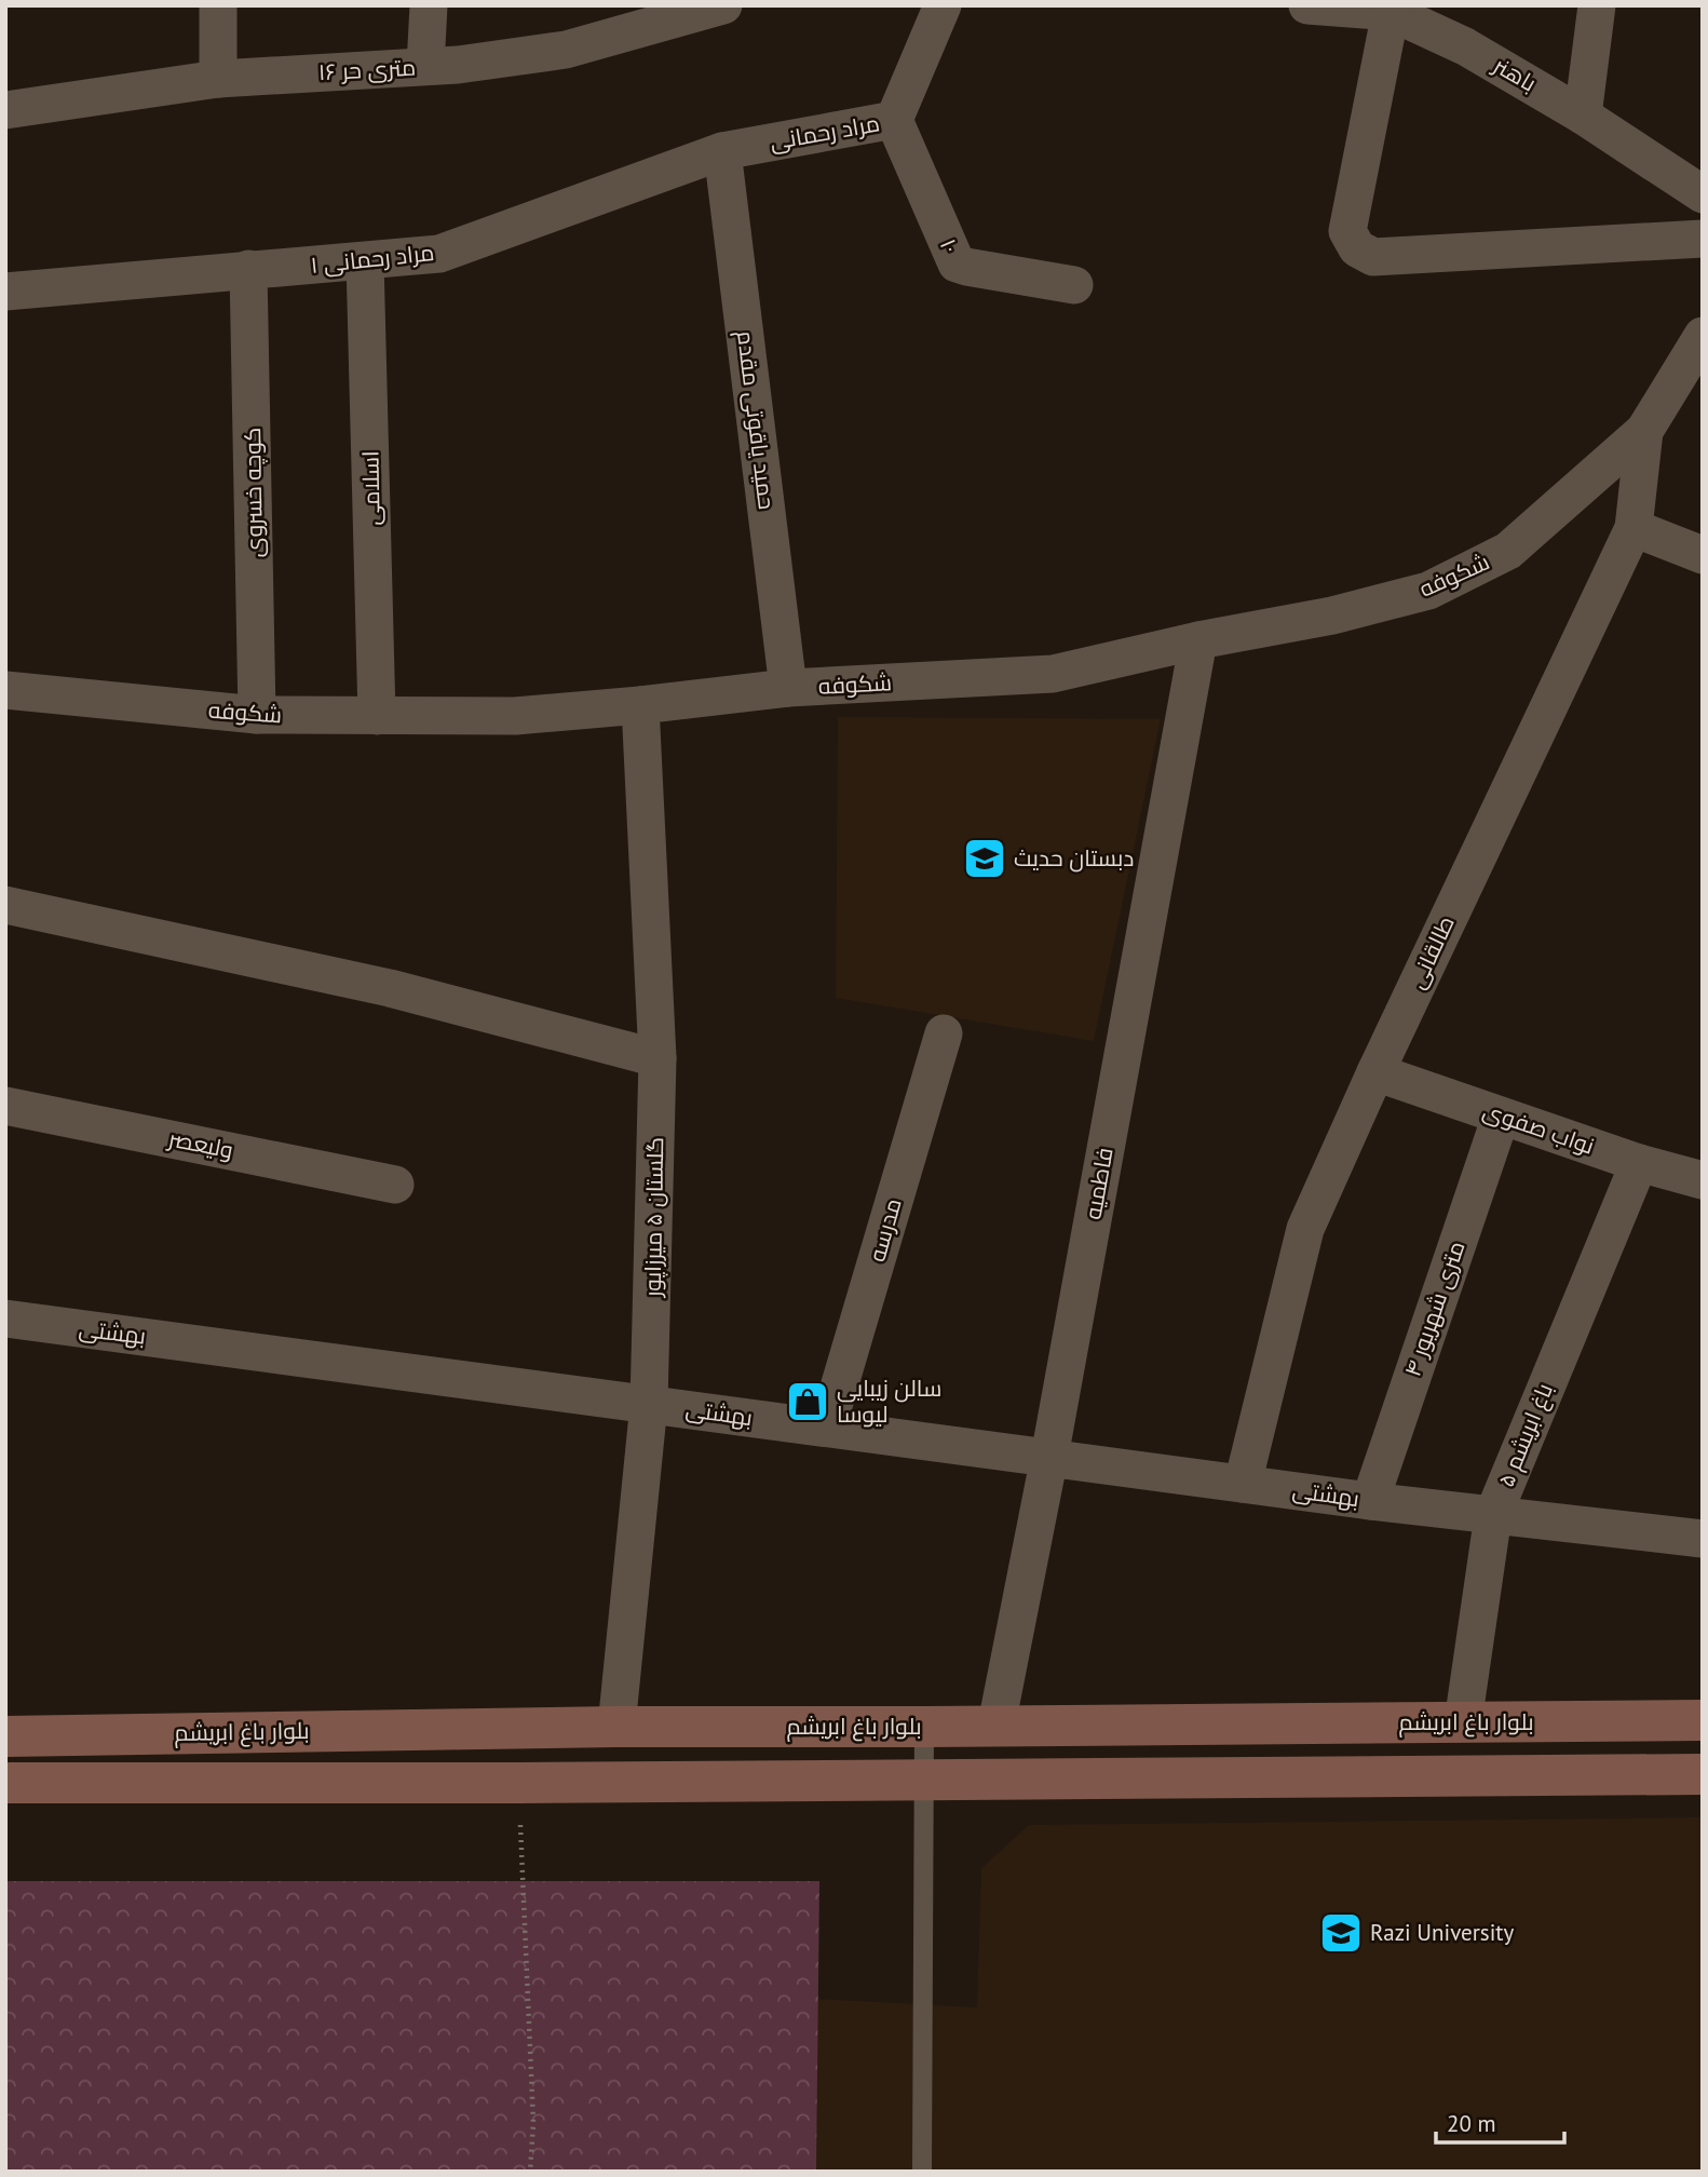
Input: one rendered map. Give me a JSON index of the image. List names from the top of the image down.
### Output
{
  "streets": {
    "main road": ["بلوار باغ ابریشم"],
    "street": [
      "۱۶ متری حر",
      "باهنر",
      "مراد رحمانی",
      "۱۰",
      "مراد رحمانی ۱",
      "حمید یاقوتی مقدم",
      "اسلامی",
      "کوچه خسروی",
      "شکوفه",
      "طالقانی",
      "نواب صفوی",
      "ولیعصر",
      "فاطمیه",
      "گلستان ۵ میرزاپور",
      "مدرسه",
      "۴ متری شهریور",
      "بهشتی",
      "باغ ابریشم ۵"
    ]
  },
  "crossings": [
    ["مراد رحمانی", "۱۰"],
    ["مراد رحمانی", "مراد رحمانی ۱"],
    ["مراد رحمانی", "حمید یاقوتی مقدم"],
    ["مراد رحمانی ۱", "حمید یاقوتی مقدم"],
    ["مراد رحمانی ۱", "اسلامی"],
    ["مراد رحمانی ۱", "کوچه خسروی"],
    ["حمید یاقوتی مقدم", "شکوفه"],
    ["اسلامی", "شکوفه"],
    ["کوچه خسروی", "شکوفه"],
    ["شکوفه", "طالقانی"],
    ["شکوفه", "فاطمیه"],
    ["شکوفه", "گلستان ۵ میرزاپور"],
    ["طالقانی", "نواب صفوی"],
    ["طالقانی", "بهشتی"],
    ["نواب صفوی", "۴ متری شهریور"],
    ["نواب صفوی", "باغ ابریشم ۵"],
    ["فاطمیه", "بهشتی"],
    ["فاطمیه", "بلوار باغ ابریشم"],
    ["گلستان ۵ میرزاپور", "بهشتی"],
    ["گلستان ۵ میرزاپور", "بلوار باغ ابریشم"],
    ["مدرسه", "بهشتی"],
    ["۴ متری شهریور", "بهشتی"],
    ["بهشتی", "باغ ابریشم ۵"],
    ["باغ ابریشم ۵", "بلوار باغ ابریشم"]
  ],
  "places": {
    "school or university": ["دبستان حدیث", "Razi University"],
    "shop": ["سالن زیبایی لیوسا"]
  },
  "scale_bar": "20 m"
}
